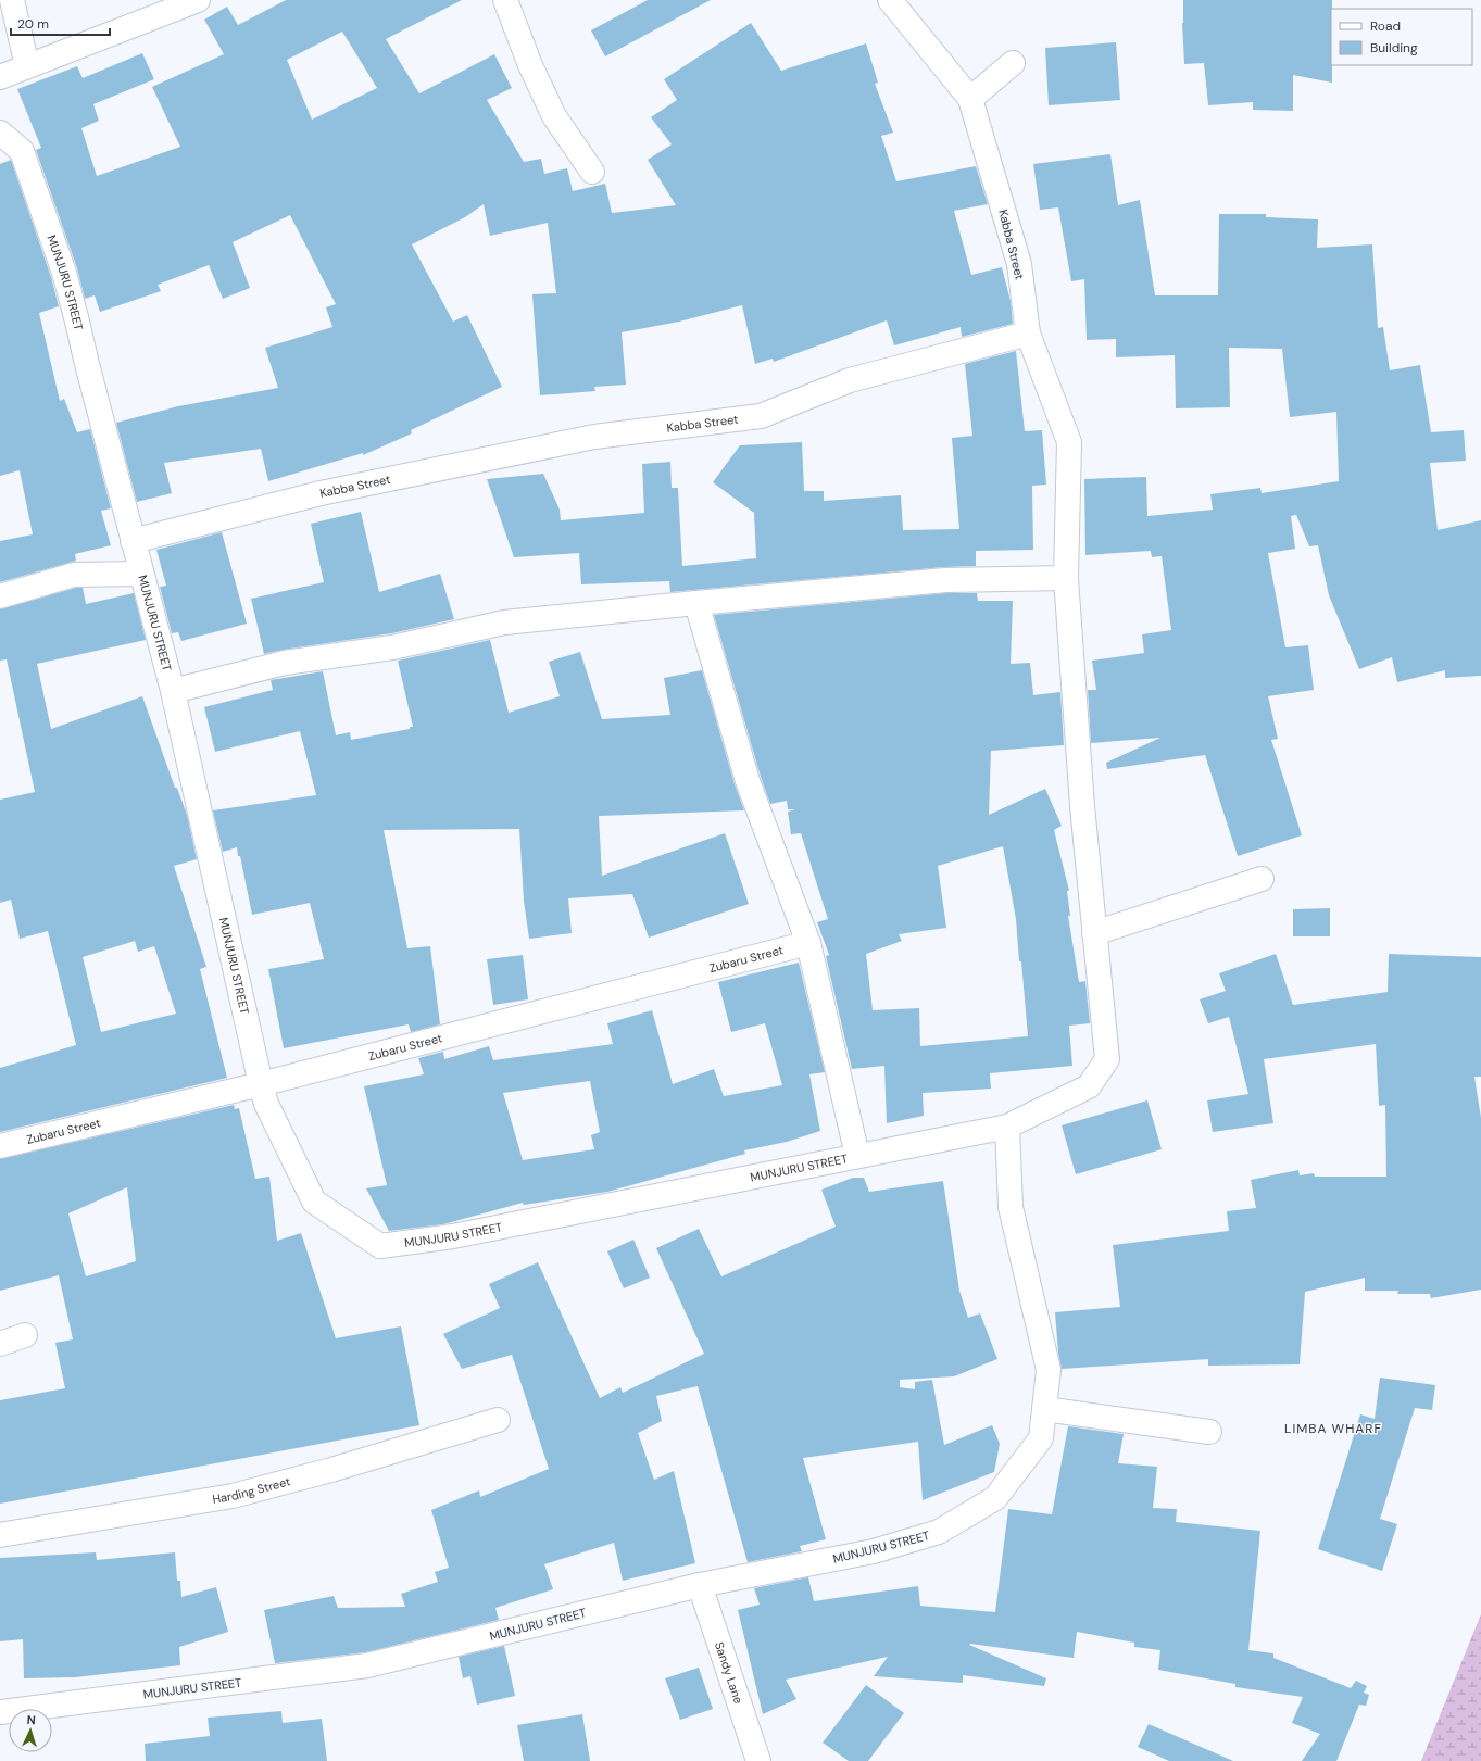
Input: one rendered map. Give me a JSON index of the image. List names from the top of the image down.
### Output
{
  "streets": {
    "street": [
      "Kabba Street",
      "MUNJURU STREET",
      "Zubaru Street",
      "Harding Street",
      "Sandy Lane"
    ]
  },
  "crossings": [
    ["Kabba Street", "MUNJURU STREET"],
    ["MUNJURU STREET", "Zubaru Street"],
    ["MUNJURU STREET", "Sandy Lane"]
  ],
  "districts": ["LIMBA WHARF"],
  "legend": ["Road", "Building"],
  "scale_bar": "20 m",
  "north": "top"
}
